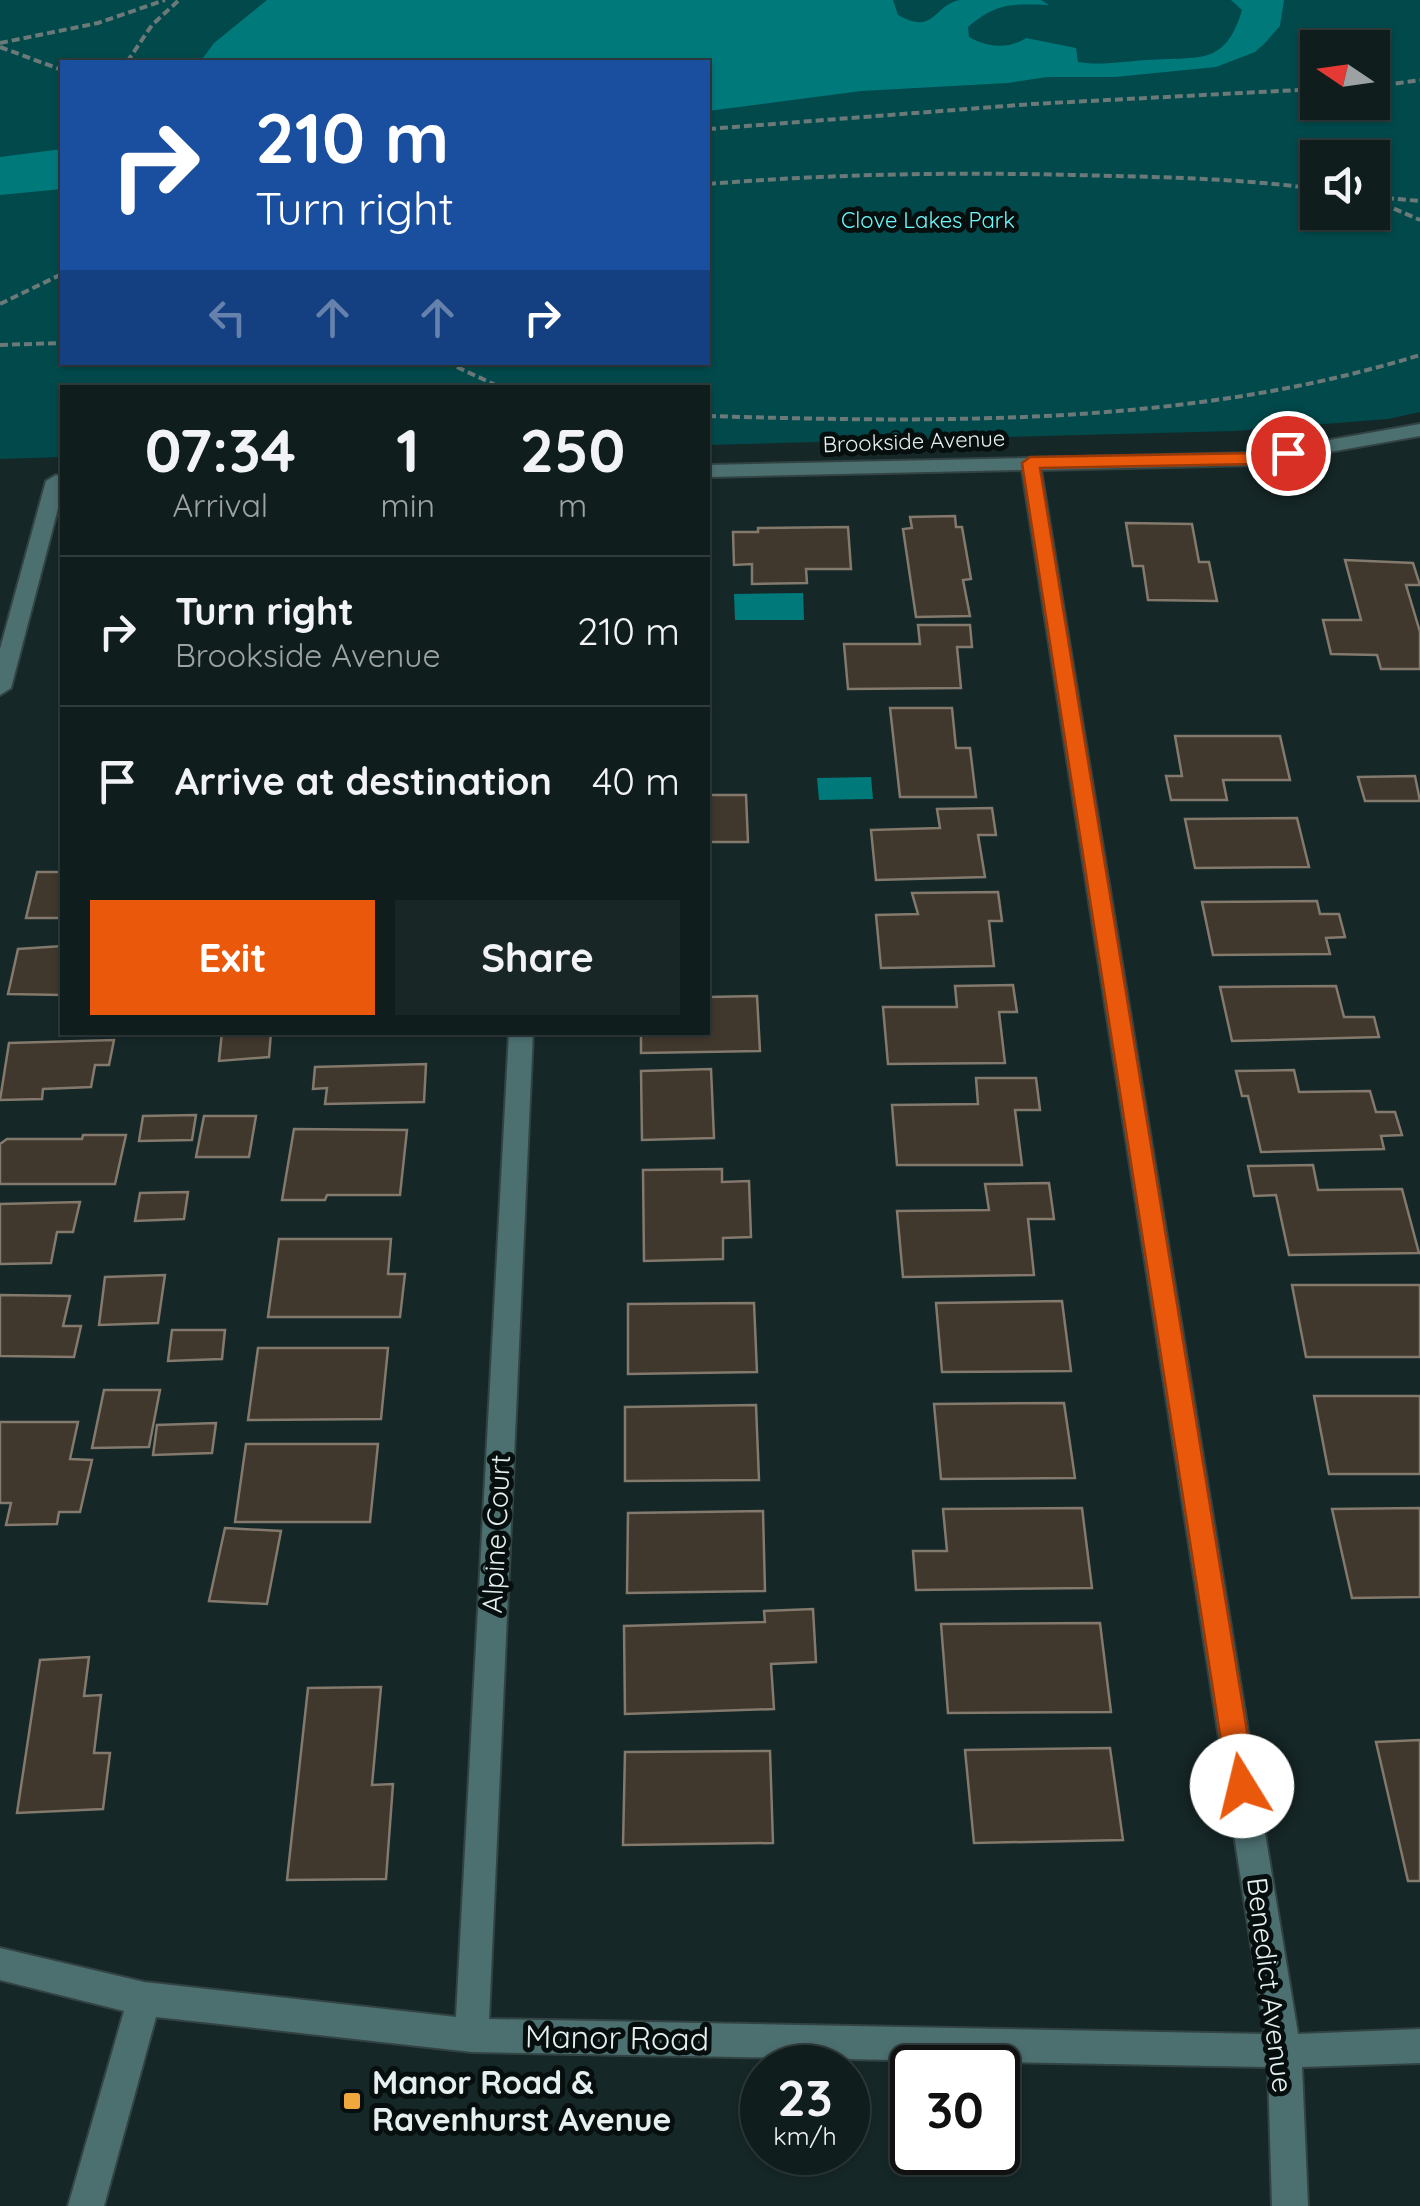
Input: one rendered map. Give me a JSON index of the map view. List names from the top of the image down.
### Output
{
  "streets": {
    "street": [
      "Brookside Avenue",
      "Alpine Court",
      "Benedict Avenue",
      "Manor Road"
    ]
  },
  "crossings": [
    ["Brookside Avenue", "Benedict Avenue"],
    ["Alpine Court", "Manor Road"],
    ["Benedict Avenue", "Manor Road"]
  ],
  "parks": ["Clove Lakes Park"],
  "places": {
    "transit": ["Manor Road & Ravenhurst Avenue"]
  },
  "north": "left",
  "page": {
    "turn": ["210 m", "Turn right"],
    "eta": [
      "07:34",
      "Arrival",
      "1",
      "min",
      "250",
      "m"
    ],
    "list": [
      {
        "name": "Turn right",
        "note": "Brookside Avenue",
        "value": "210 m"
      },
      {
        "name": "Arrive at destination",
        "value": "40 m"
      }
    ],
    "buttons": ["Exit", "Share"],
    "speed": "23 km/h",
    "limit": "30"
  }
}
